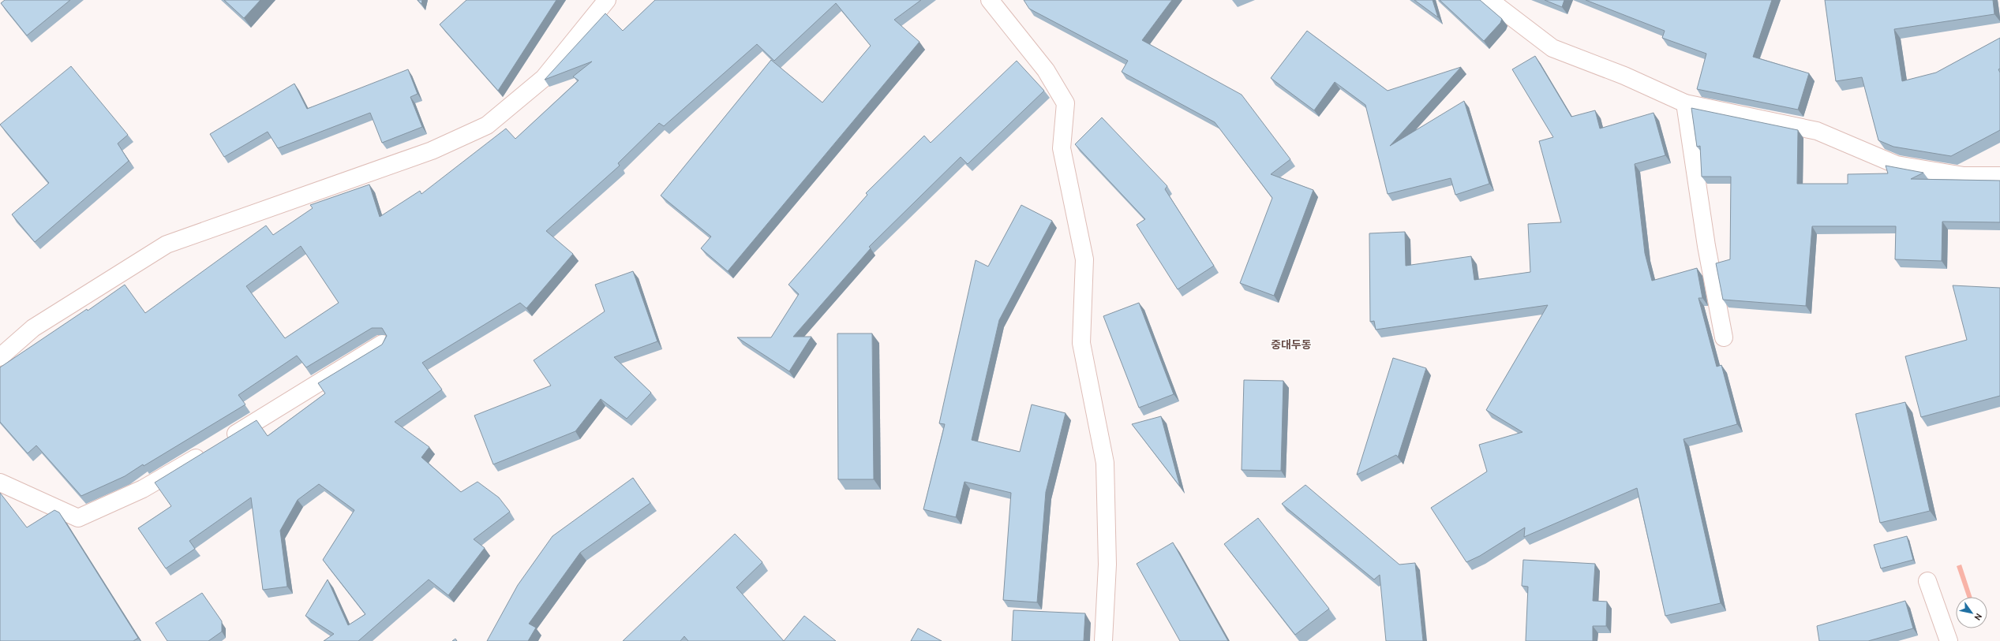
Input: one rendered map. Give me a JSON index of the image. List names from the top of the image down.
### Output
{
  "districts": ["중대두동"],
  "north": "bottom right"
}
